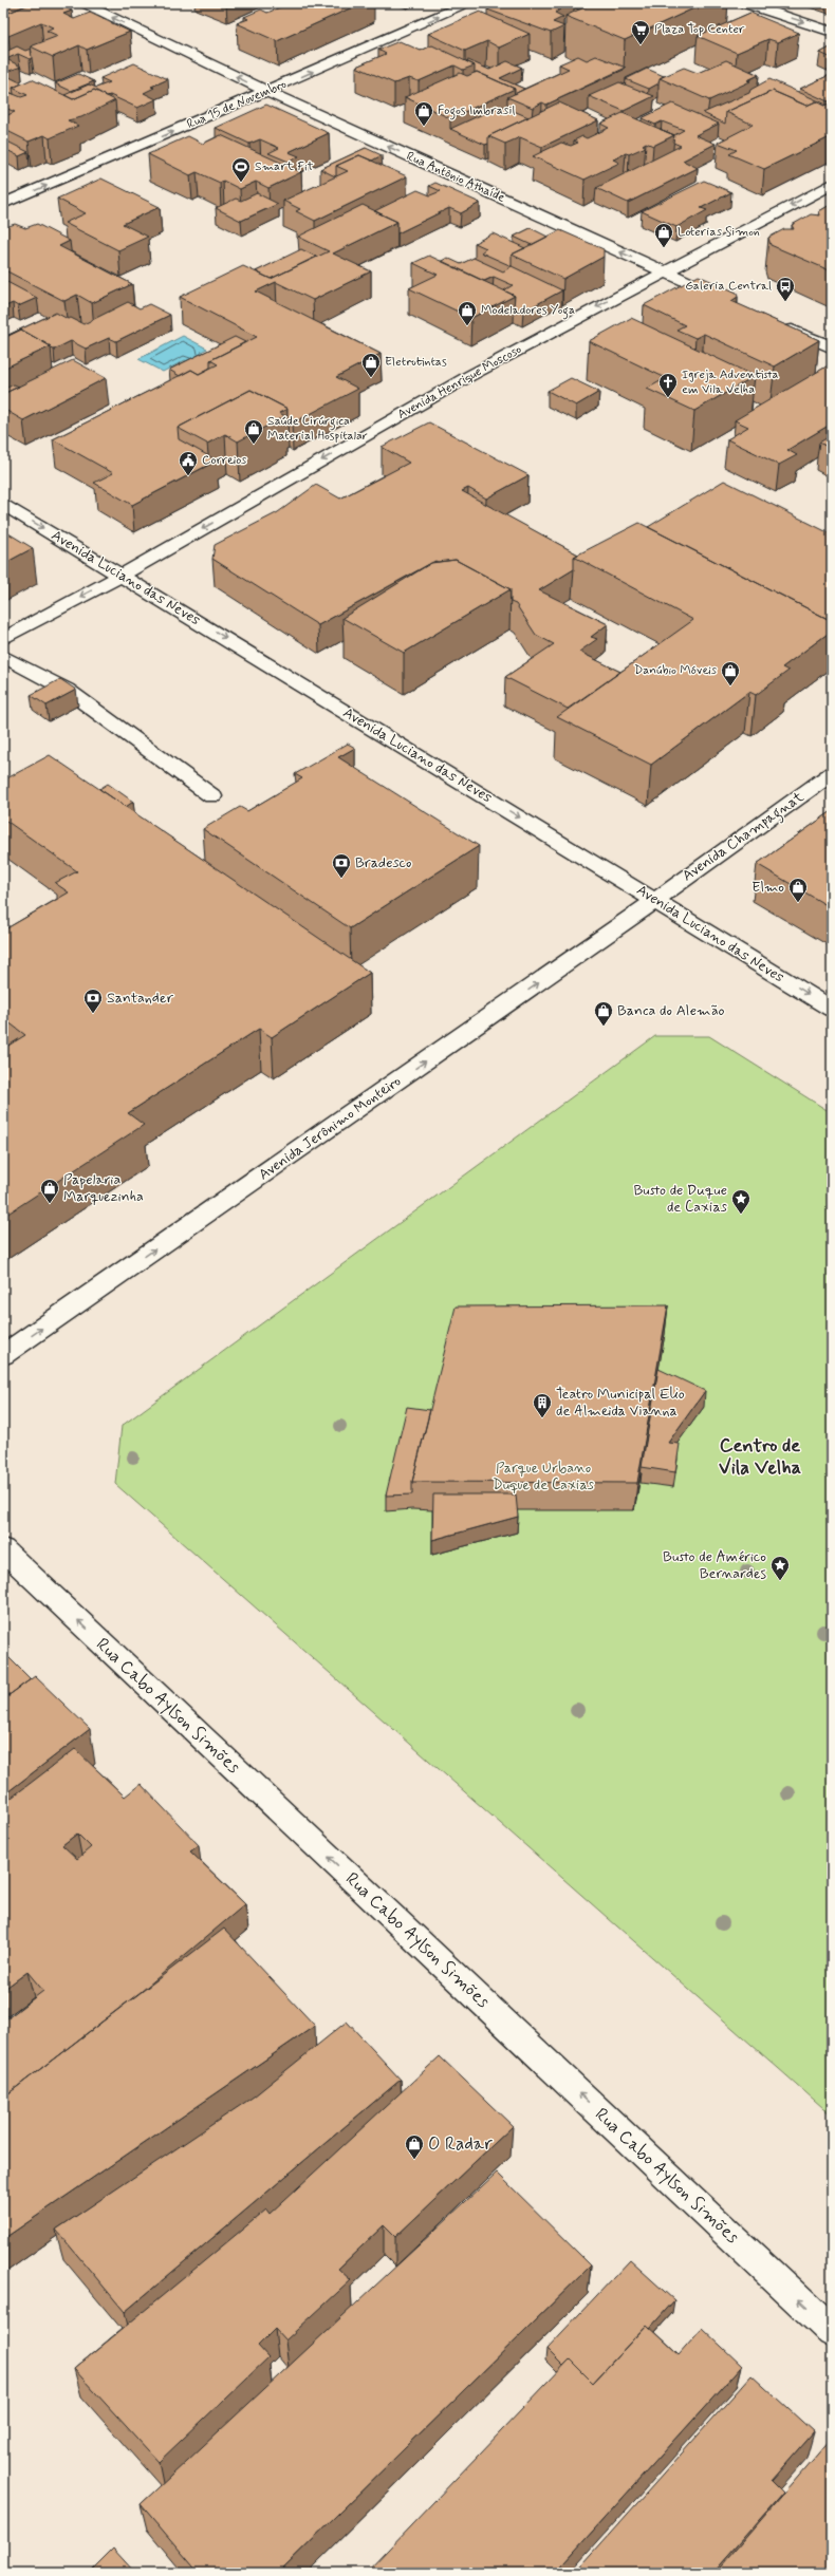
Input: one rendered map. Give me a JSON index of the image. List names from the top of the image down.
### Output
{
  "streets": {
    "main road": [
      "Rua 15 de Novembro",
      "Rua Antônio Athaíde",
      "Avenida Henrique Moscoso",
      "Avenida Luciano das Neves",
      "Avenida Champagnat",
      "Avenida Jerônimo Monteiro",
      "Rua Cabo Aylson Simões"
    ]
  },
  "crossings": [
    ["Rua 15 de Novembro", "Rua Antônio Athaíde"],
    ["Rua Antônio Athaíde", "Avenida Henrique Moscoso"],
    ["Avenida Henrique Moscoso", "Avenida Luciano das Neves"],
    ["Avenida Luciano das Neves", "Avenida Champagnat"],
    ["Avenida Luciano das Neves", "Avenida Jerônimo Monteiro"],
    ["Avenida Champagnat", "Avenida Jerônimo Monteiro"]
  ],
  "one_way": [
    "Rua 15 de Novembro",
    "Rua Antônio Athaíde",
    "Avenida Henrique Moscoso",
    "Avenida Luciano das Neves",
    "Avenida Jerônimo Monteiro",
    "Rua Cabo Aylson Simões"
  ],
  "districts": ["Centro de Vila Velha"],
  "parks": ["Parque Urbano Duque de Caxias"],
  "places": {
    "supermarket": ["Plaza Top Center"],
    "shop": [
      "Fogos Imbrasil",
      "Loterias Simon",
      "Modeladores Yoga",
      "Eletrotintas",
      "Saúde Cirúrgica Material Hospitalar",
      "Danúbio Móveis",
      "Elmo",
      "Banca do Alemão",
      "Papelaria Marquezinha",
      "O Radar"
    ],
    "sports": ["Smart Fit"],
    "bus stop": ["Galeria Central"],
    "church": ["Igreja Adventista em Vila Velha"],
    "public building": ["Correios"],
    "bank": ["Bradesco", "Santander"],
    "place": ["Busto de Duque de Caxias", "Busto de Américo Bernardes"],
    "building": ["Teatro Municipal Elio de Almeida Vianna"]
  }
}
